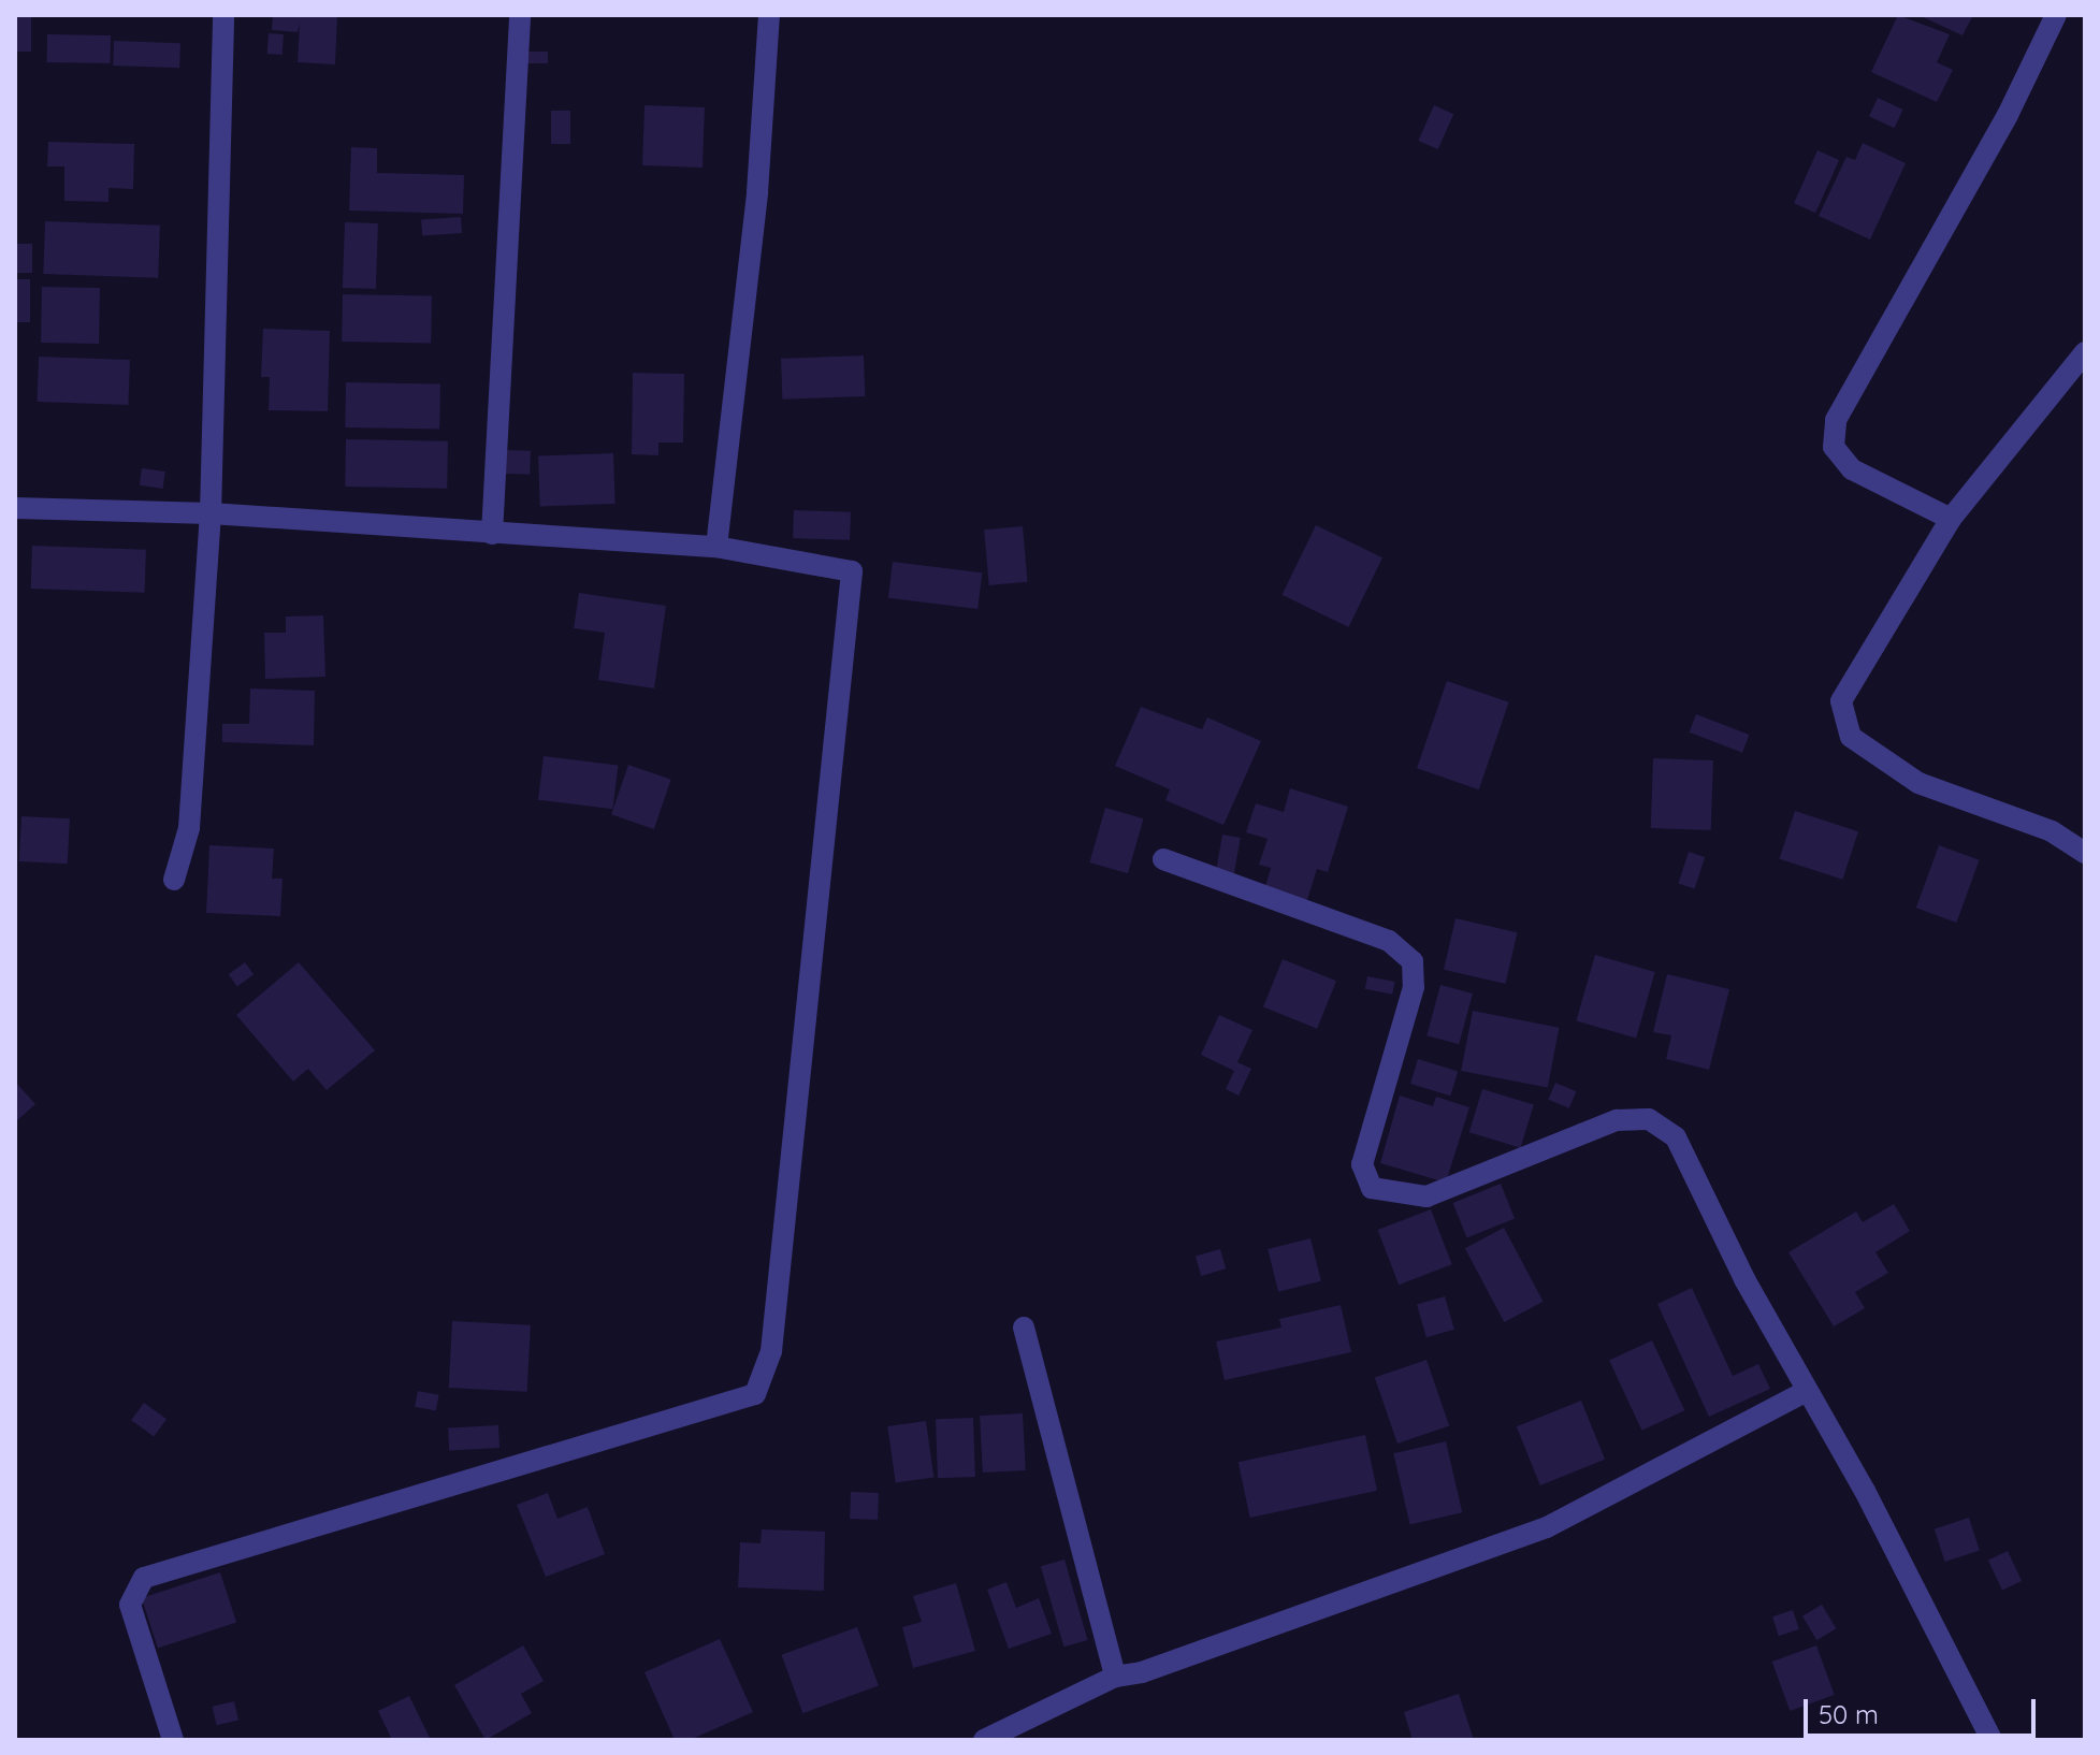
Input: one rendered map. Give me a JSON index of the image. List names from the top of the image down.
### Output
{
  "scale_bar": "50 m"
}
